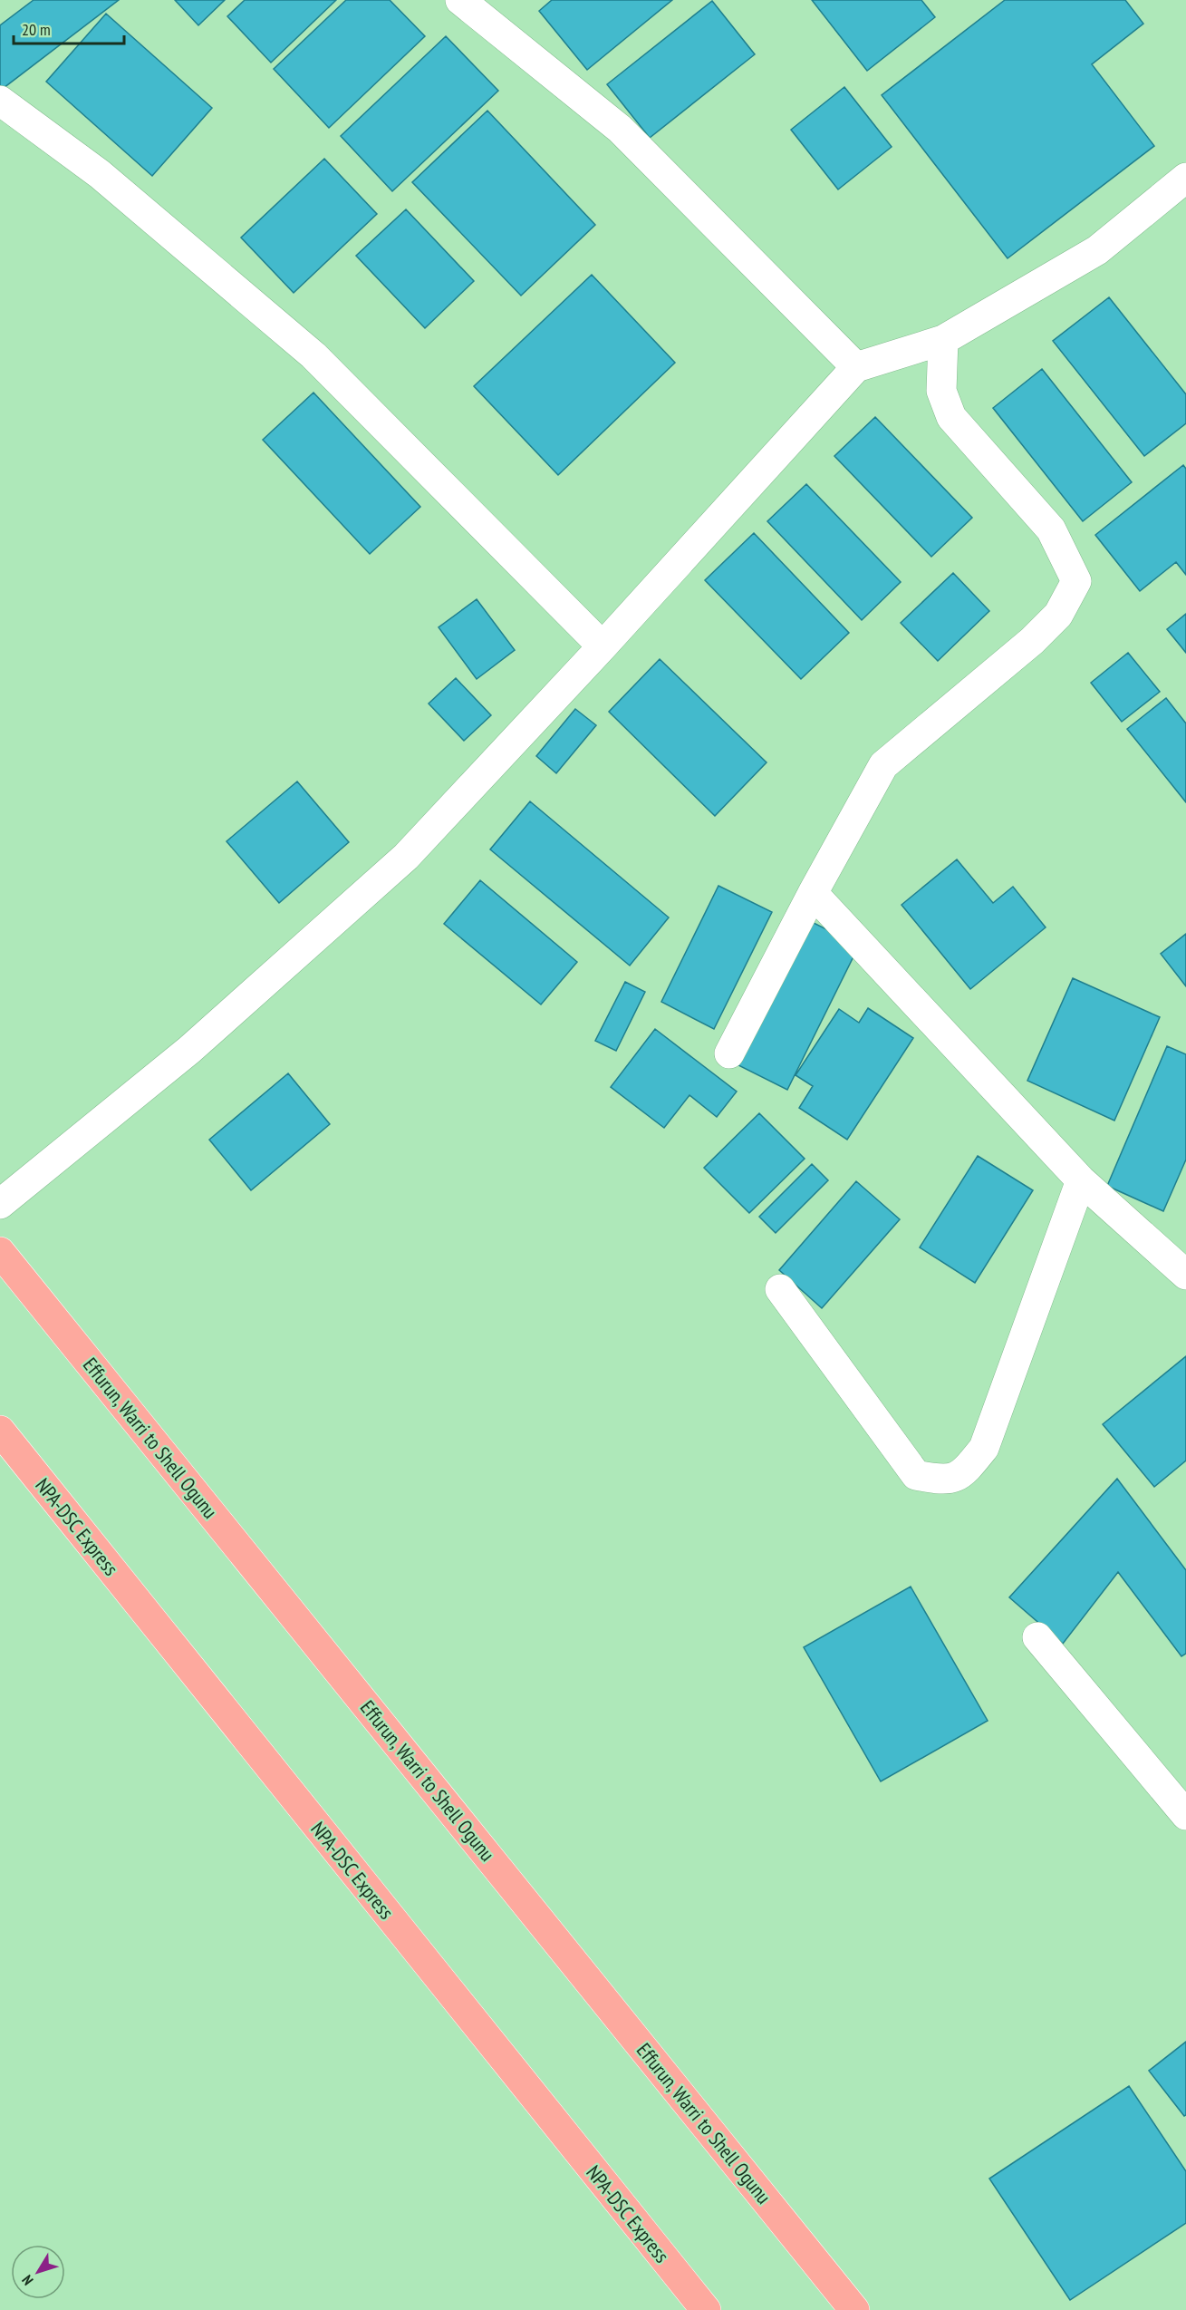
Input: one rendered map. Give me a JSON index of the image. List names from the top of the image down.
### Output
{
  "streets": {
    "main road": ["Effurun, Warri to Shell Ogunu", "NPA-DSC Express"]
  },
  "scale_bar": "20 m",
  "north": "bottom left"
}
